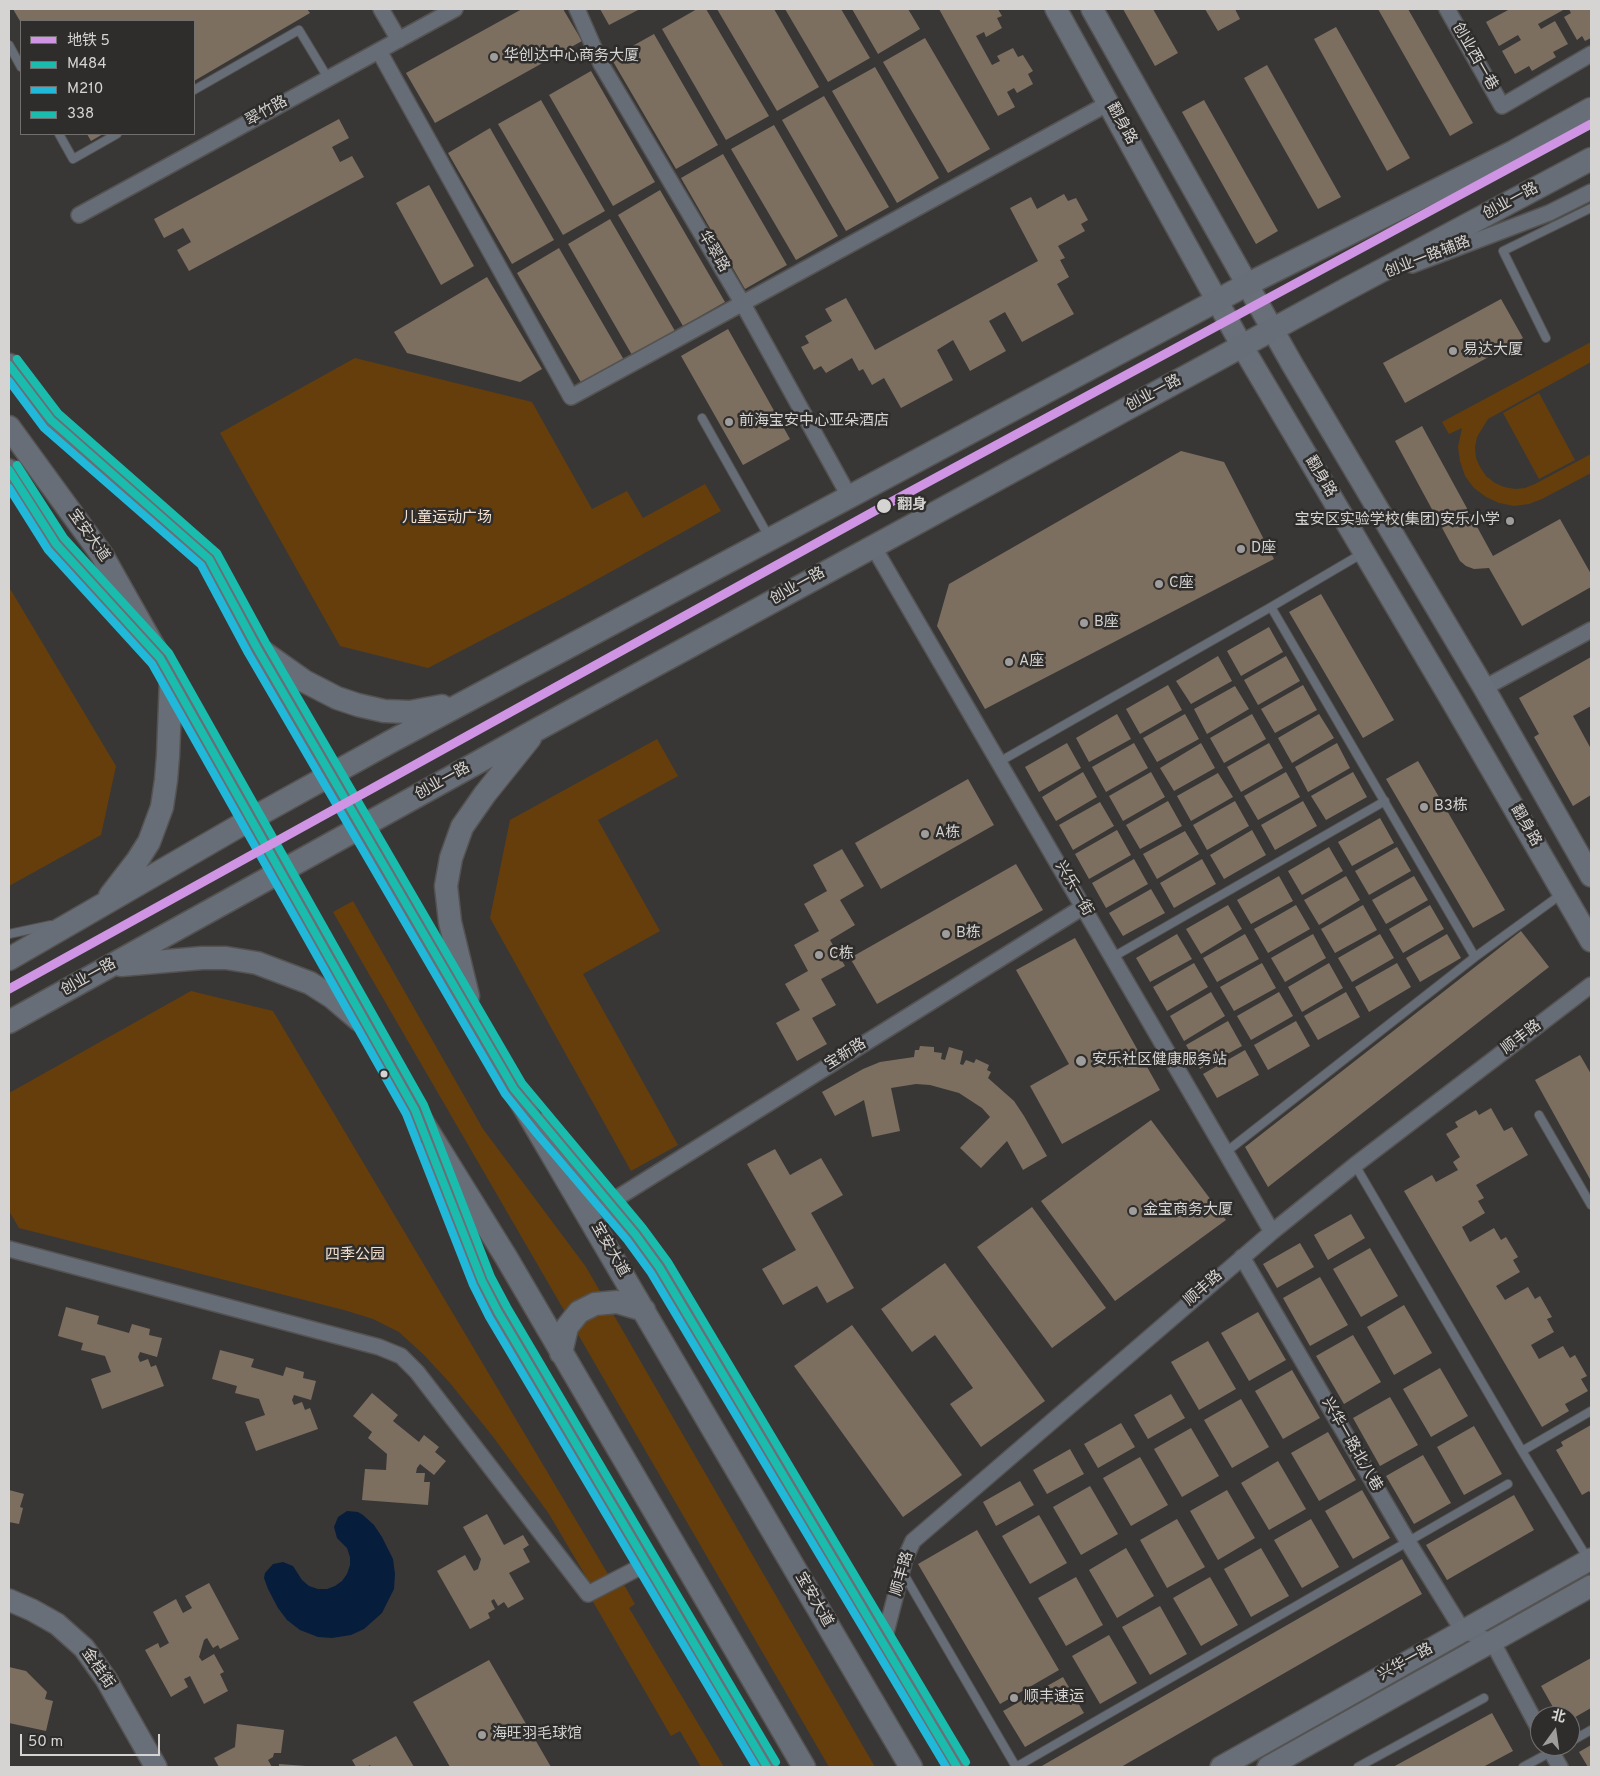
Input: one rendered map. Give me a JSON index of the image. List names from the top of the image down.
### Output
{
  "streets": {
    "main road": [
      "翻身路",
      "创业一路",
      "宝安大道",
      "兴华一路",
      "金桂街"
    ],
    "street": [
      "创业西一巷",
      "翠竹路",
      "华翠路",
      "创业一路辅路",
      "兴乐一街",
      "顺丰路",
      "宝新路",
      "兴华一路北八巷"
    ]
  },
  "crossings": [
    ["翻身路", "创业一路"],
    ["创业一路", "创业一路辅路"],
    ["创业一路", "宝安大道"],
    ["创业一路", "兴乐一街"],
    ["兴乐一街", "顺丰路"],
    ["兴乐一街", "宝新路"],
    ["顺丰路", "兴华一路北八巷"],
    ["兴华一路北八巷", "兴华一路"]
  ],
  "parks": ["儿童运动广场", "四季公园"],
  "places": [
    "华创达中心商务大厦",
    "易达大厦",
    "前海宝安中心亚朵酒店",
    "翻身",
    "宝安区实验学校(集团)安乐小学",
    "D座",
    "C座",
    "B座",
    "A座",
    "B3栋",
    "A栋",
    "B栋",
    "C栋",
    "安乐社区健康服务站",
    "金宝商务大厦",
    "顺丰速运",
    "海旺羽毛球馆"
  ],
  "lines": [
    "metro line 5",
    "transit line 338",
    "transit line M484",
    "transit line M210"
  ],
  "legend": [
    "地铁 5",
    "M484",
    "M210",
    "338"
  ],
  "scale_bar": "50 m",
  "north": "top"
}
